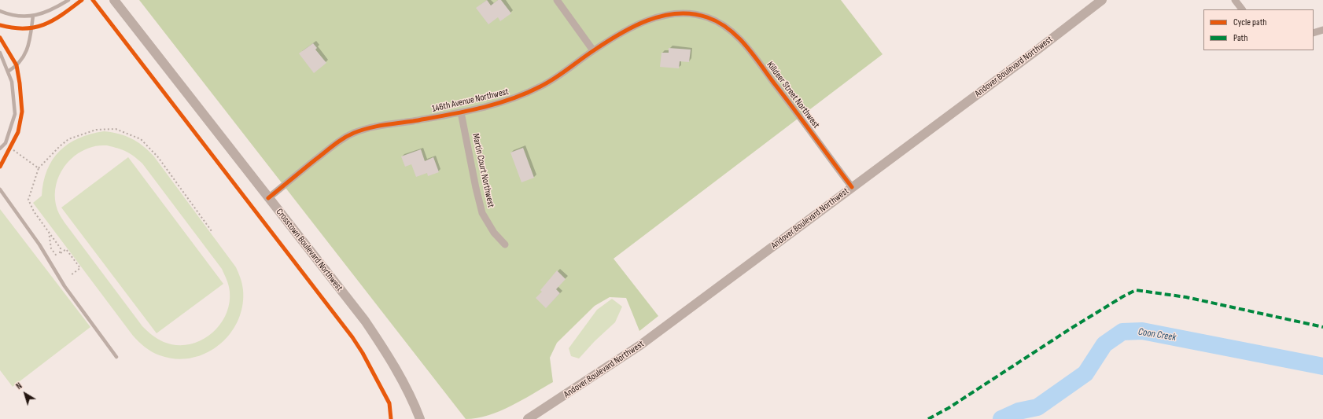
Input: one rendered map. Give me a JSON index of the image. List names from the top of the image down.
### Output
{
  "streets": {
    "street": [
      "Andover Boulevard Northwest",
      "Killdeer Street Northwest",
      "146th Avenue Northwest",
      "Martin Court Northwest",
      "Crosstown Boulevard Northwest"
    ]
  },
  "crossings": [
    ["Andover Boulevard Northwest", "Killdeer Street Northwest"],
    ["Killdeer Street Northwest", "146th Avenue Northwest"],
    ["146th Avenue Northwest", "Martin Court Northwest"],
    ["146th Avenue Northwest", "Crosstown Boulevard Northwest"]
  ],
  "water": ["Coon Creek"],
  "legend": ["Cycle path", "Path"],
  "north": "top left"
}
